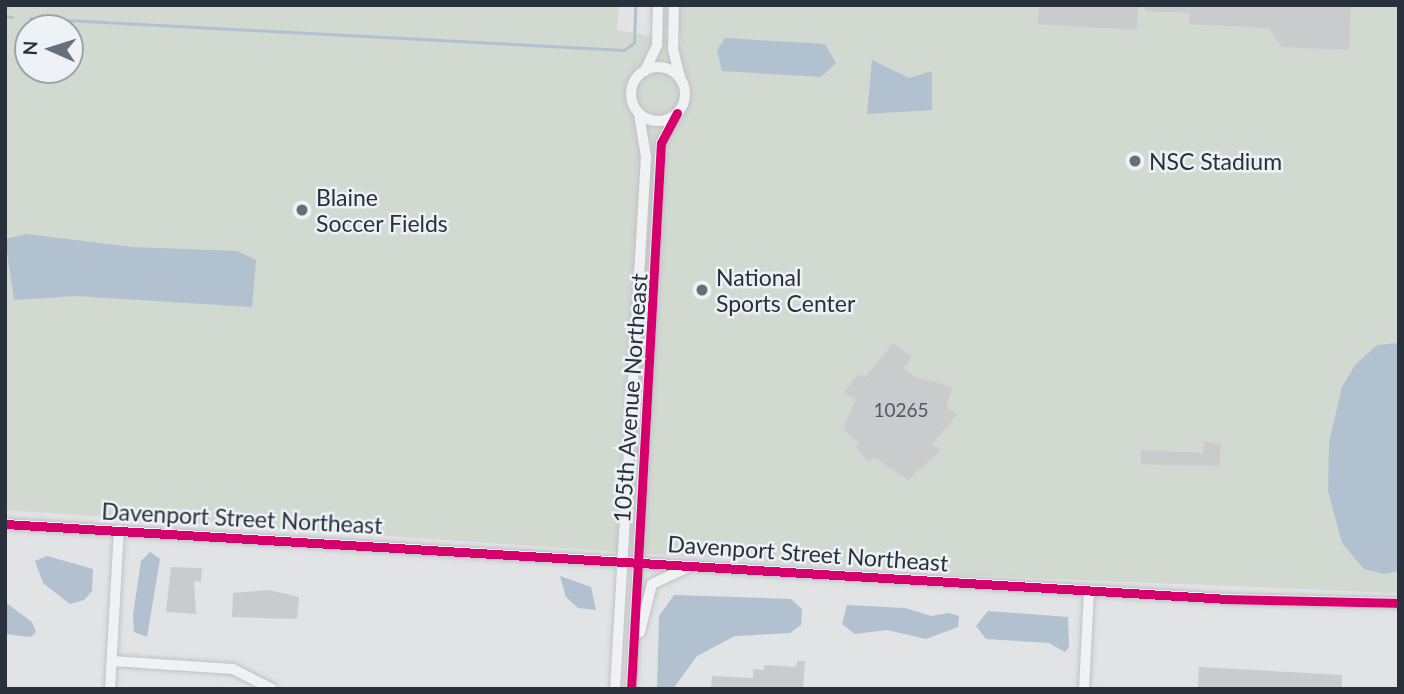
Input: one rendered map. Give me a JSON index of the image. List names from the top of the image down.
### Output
{
  "streets": {
    "street": ["105th Avenue Northeast", "Davenport Street Northeast"]
  },
  "crossings": [
    ["105th Avenue Northeast", "Davenport Street Northeast"]
  ],
  "places": ["NSC Stadium", "Blaine Soccer Fields", "National Sports Center"],
  "house_numbers": ["10265"],
  "north": "left"
}
